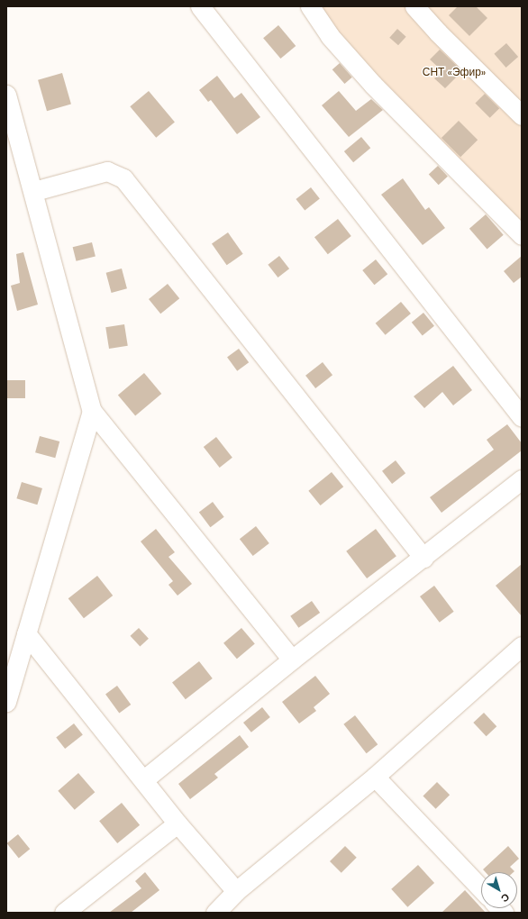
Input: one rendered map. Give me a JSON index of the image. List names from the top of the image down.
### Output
{
  "parks": ["СНТ «Эфир»"],
  "north": "bottom right"
}
